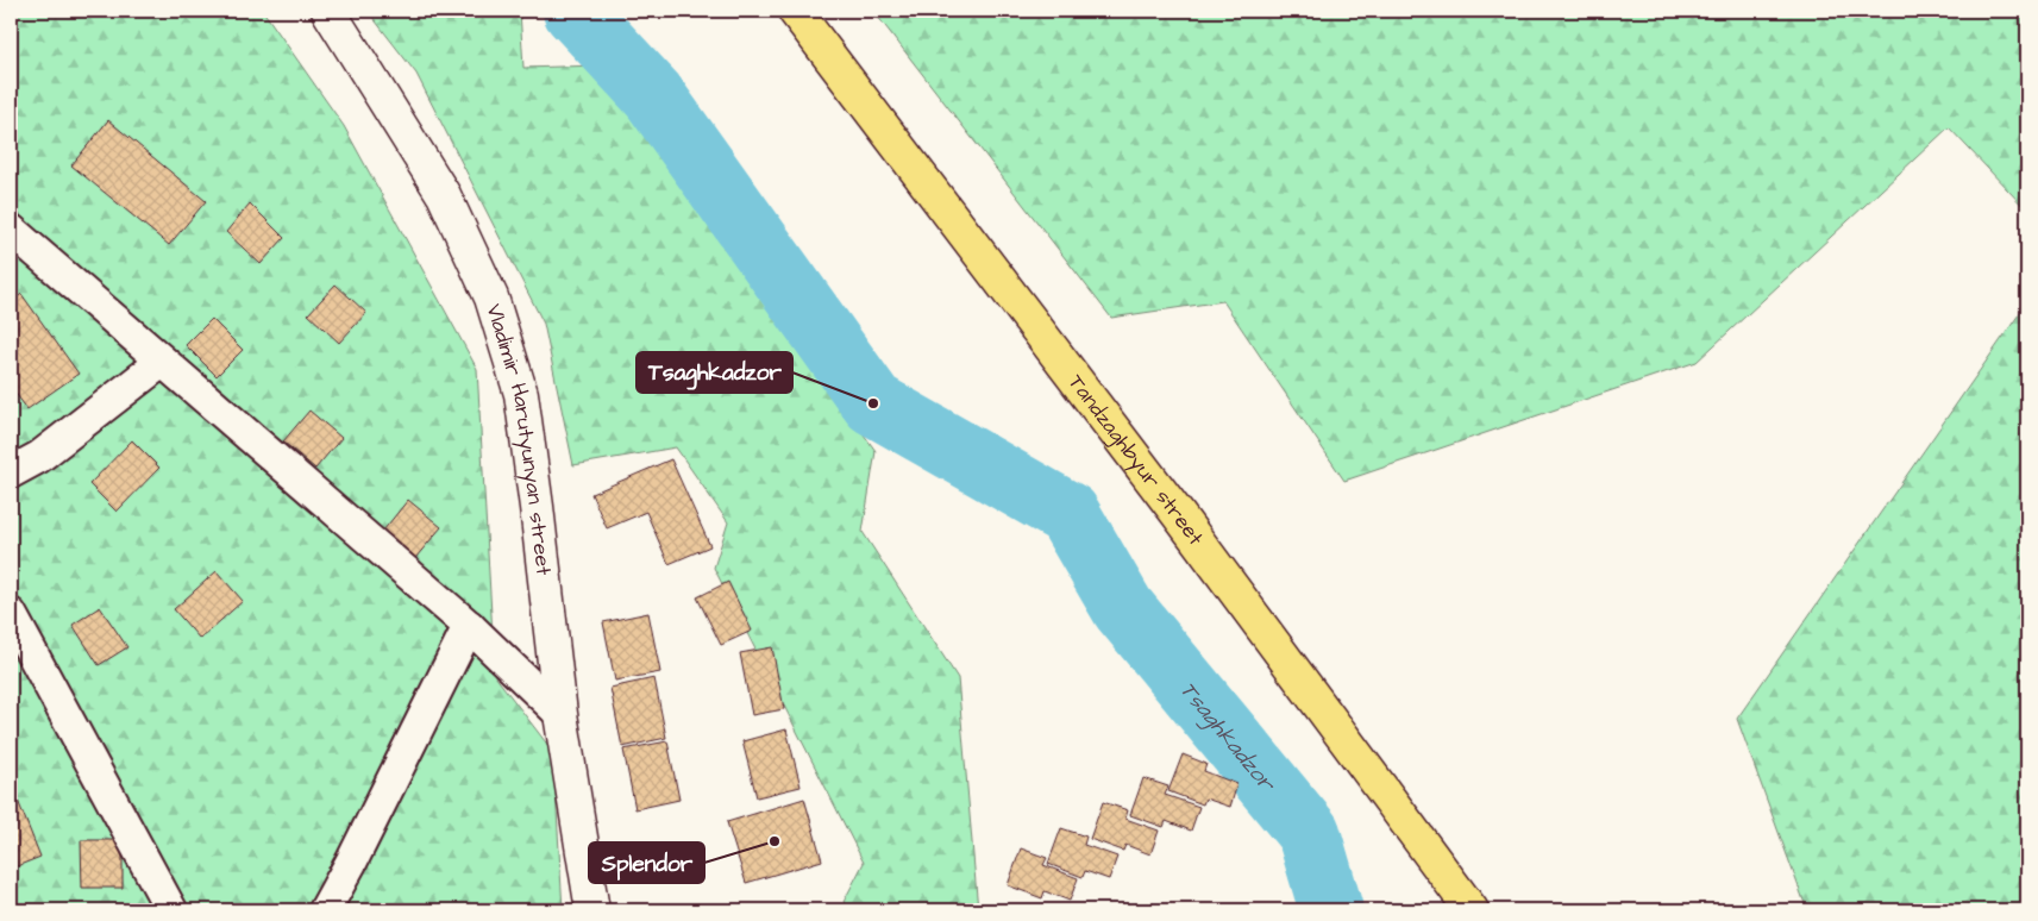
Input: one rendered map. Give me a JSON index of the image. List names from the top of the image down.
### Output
{
  "streets": {
    "main road": ["Vladimir Harutyunyan street", "Tandzaghbyur street"]
  },
  "water": ["Tsaghkadzor"],
  "places": ["Tsaghkadzor", "Splendor"]
}
